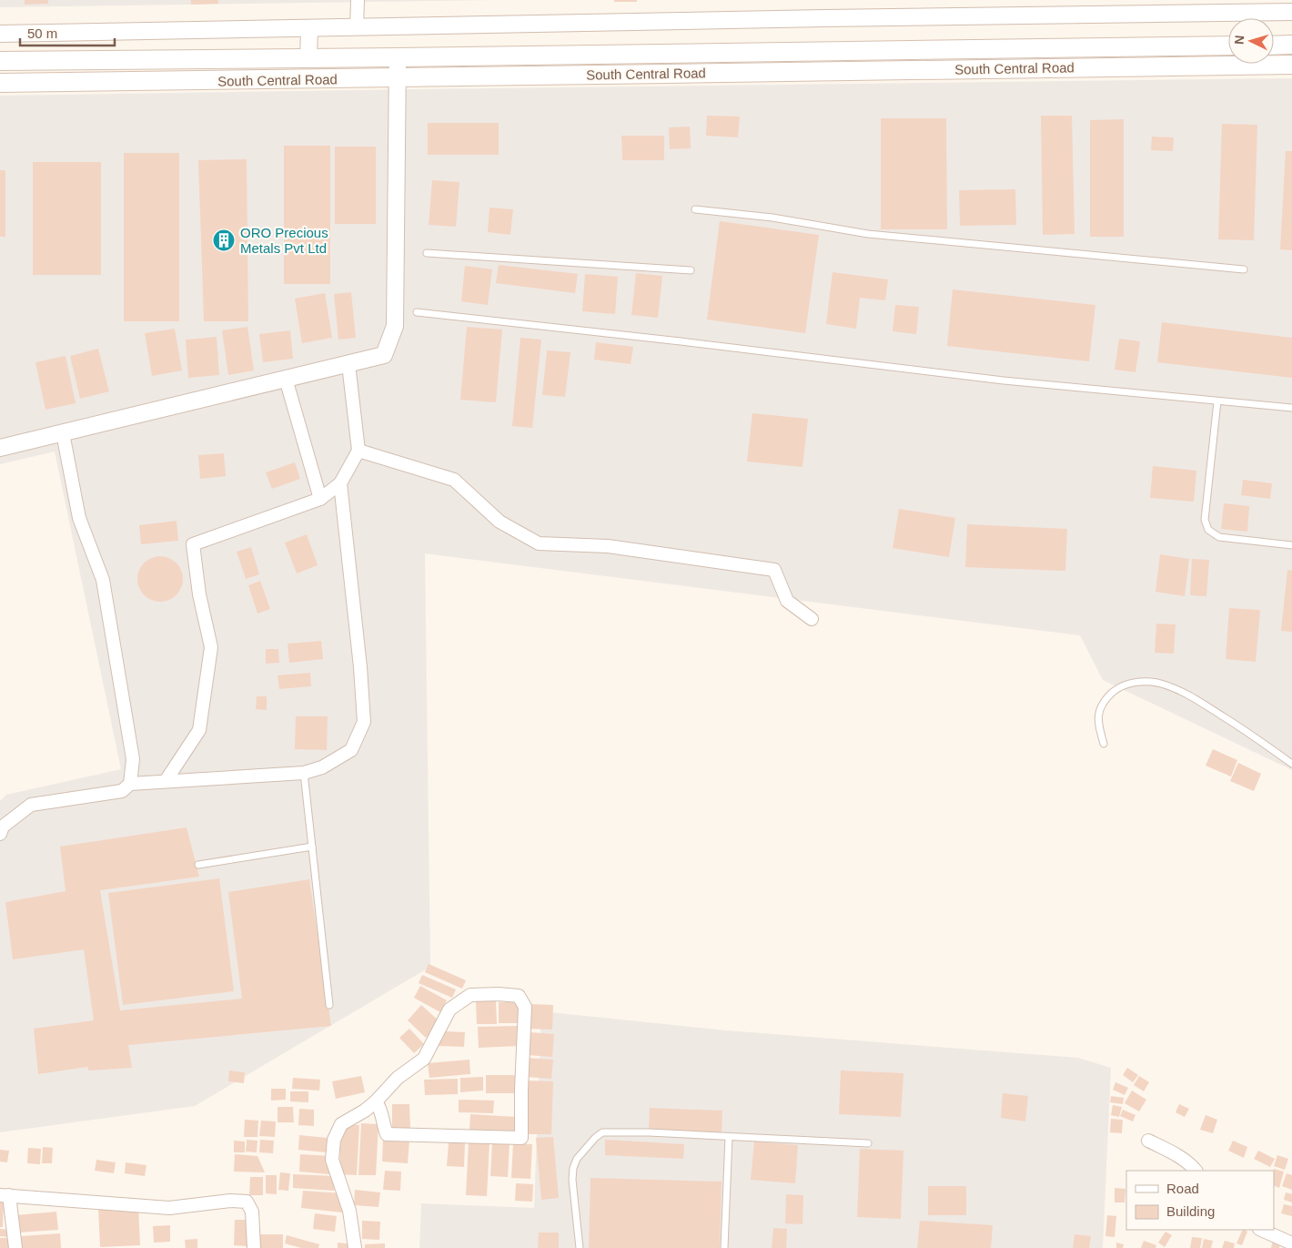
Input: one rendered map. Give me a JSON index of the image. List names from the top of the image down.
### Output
{
  "streets": {
    "main road": ["South Central Road"]
  },
  "places": {
    "building": ["ORO Precious Metals Pvt Ltd"]
  },
  "legend": ["Road", "Building"],
  "scale_bar": "50 m",
  "north": "left"
}
